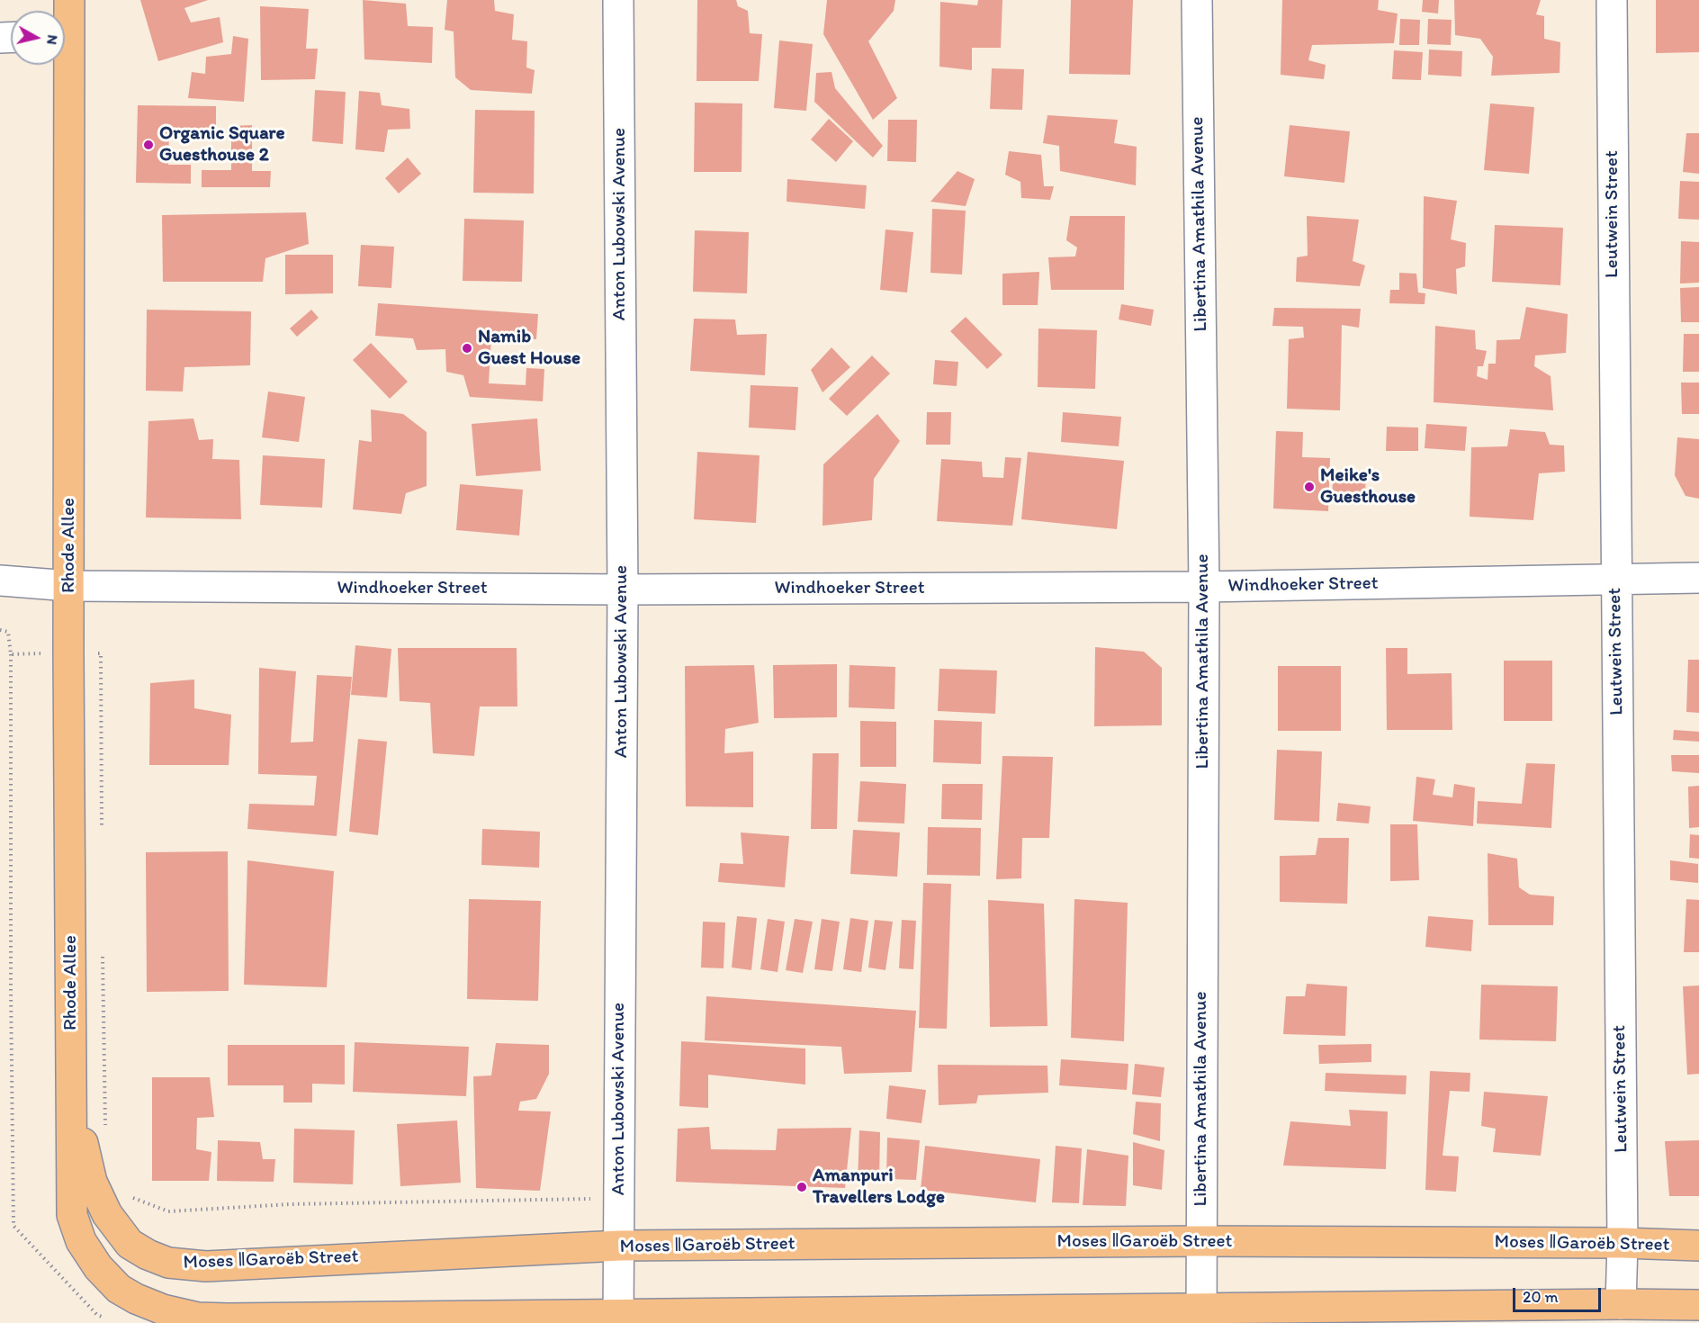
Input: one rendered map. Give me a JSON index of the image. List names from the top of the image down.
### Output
{
  "streets": {
    "main road": ["Rhode Allee", "Moses ǁGaroëb Street"],
    "street": [
      "Leutwein Street",
      "Anton Lubowski Avenue",
      "Libertina Amathila Avenue",
      "Windhoeker Street"
    ]
  },
  "crossings": [
    ["Leutwein Street", "Windhoeker Street"],
    ["Leutwein Street", "Moses ǁGaroëb Street"],
    ["Anton Lubowski Avenue", "Windhoeker Street"],
    ["Anton Lubowski Avenue", "Moses ǁGaroëb Street"],
    ["Libertina Amathila Avenue", "Windhoeker Street"],
    ["Libertina Amathila Avenue", "Moses ǁGaroëb Street"],
    ["Rhode Allee", "Windhoeker Street"],
    ["Rhode Allee", "Moses ǁGaroëb Street"]
  ],
  "places": [
    "Organic Square Guesthouse 2",
    "Namib Guest House",
    "Meike's Guesthouse",
    "Amanpuri Travellers Lodge"
  ],
  "scale_bar": "20 m",
  "north": "right"
}
